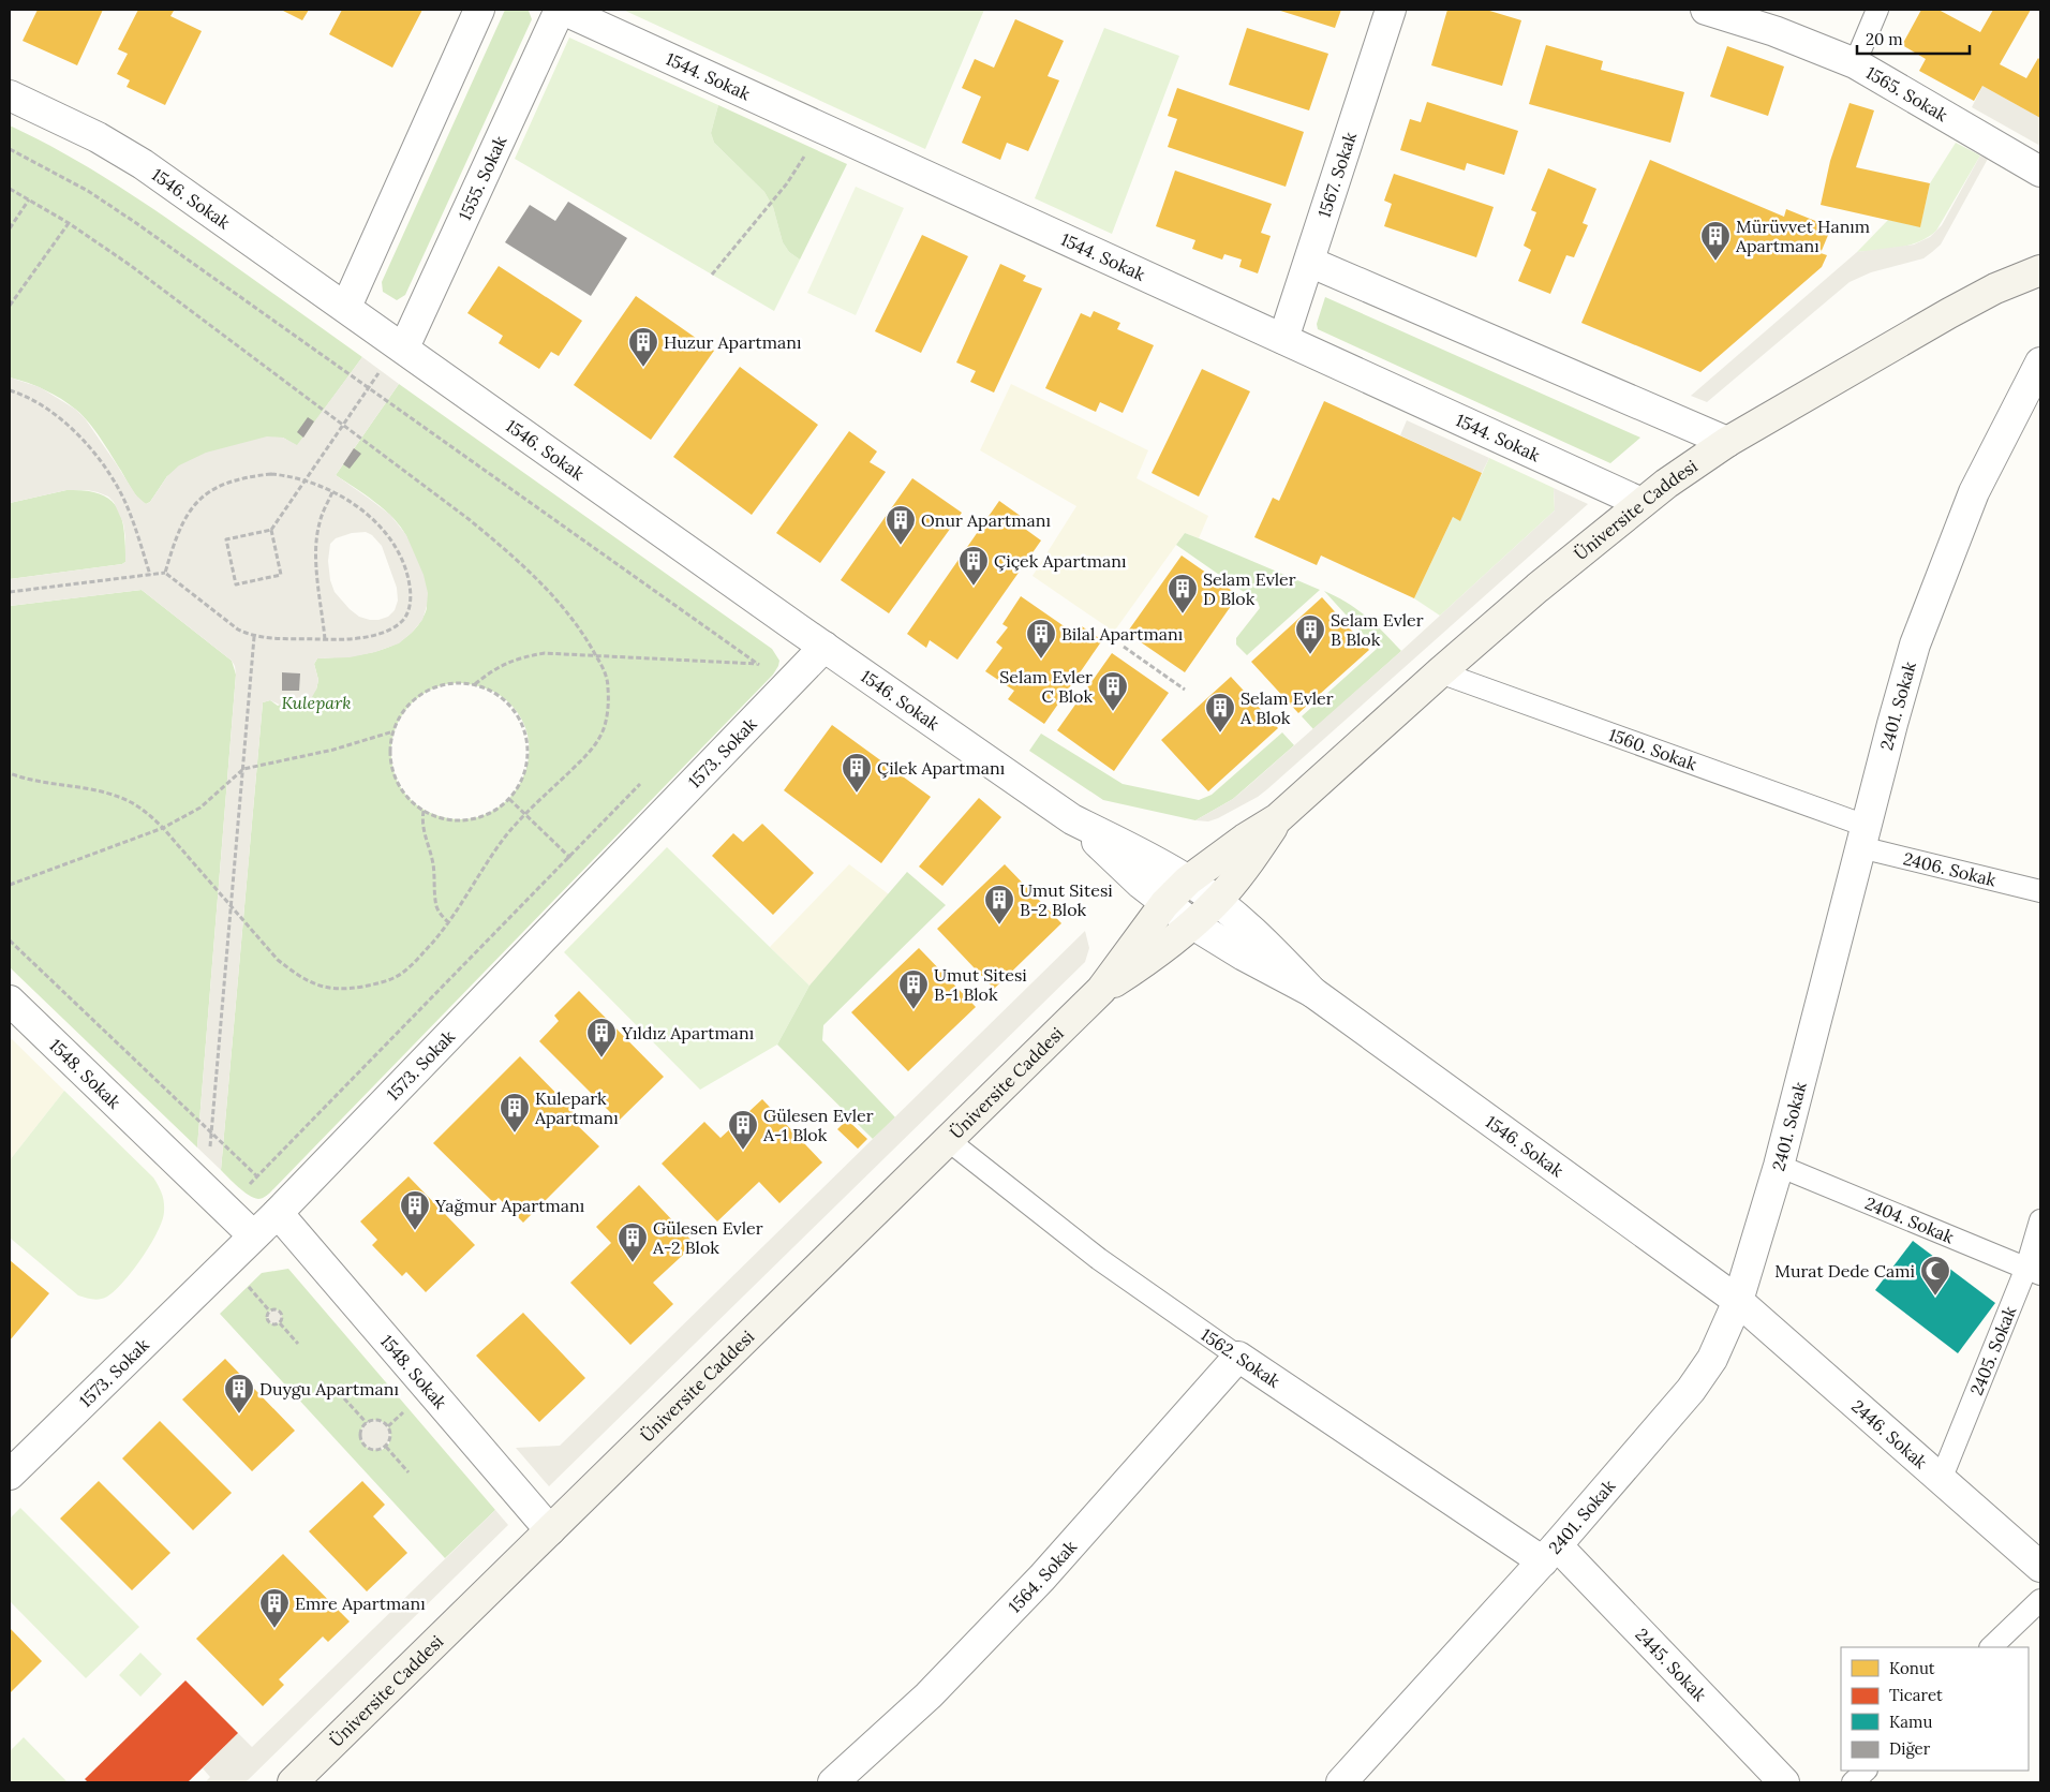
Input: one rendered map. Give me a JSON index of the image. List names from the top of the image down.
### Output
{
  "streets": {
    "main road": ["Üniversite Caddesi"],
    "street": [
      "1544. Sokak",
      "1565. Sokak",
      "1567. Sokak",
      "1555. Sokak",
      "1546. Sokak",
      "2401. Sokak",
      "1573. Sokak",
      "1548. Sokak",
      "1562. Sokak",
      "2446. Sokak",
      "1564. Sokak",
      "2445. Sokak"
    ],
    "lane": [
      "1560. Sokak",
      "2406. Sokak",
      "2404. Sokak",
      "2405. Sokak"
    ]
  },
  "crossings": [
    ["1544. Sokak", "1567. Sokak"],
    ["1544. Sokak", "1555. Sokak"],
    ["1544. Sokak", "Üniversite Caddesi"],
    ["1555. Sokak", "1546. Sokak"],
    ["1546. Sokak", "Üniversite Caddesi"],
    ["1546. Sokak", "2401. Sokak"],
    ["1546. Sokak", "1573. Sokak"],
    ["1546. Sokak", "2446. Sokak"],
    ["Üniversite Caddesi", "1560. Sokak"],
    ["Üniversite Caddesi", "1548. Sokak"],
    ["Üniversite Caddesi", "1562. Sokak"],
    ["2401. Sokak", "1560. Sokak"],
    ["2401. Sokak", "2406. Sokak"],
    ["2401. Sokak", "2404. Sokak"],
    ["2401. Sokak", "1562. Sokak"],
    ["2401. Sokak", "2446. Sokak"],
    ["2401. Sokak", "2445. Sokak"],
    ["1560. Sokak", "2406. Sokak"],
    ["1573. Sokak", "1548. Sokak"],
    ["2404. Sokak", "2405. Sokak"],
    ["2405. Sokak", "2446. Sokak"],
    ["1562. Sokak", "1564. Sokak"],
    ["1562. Sokak", "2445. Sokak"]
  ],
  "parks": ["Kulepark"],
  "places": {
    "building": [
      "Mürüvvet Hanım Apartmanı",
      "Huzur Apartmanı",
      "Onur Apartmanı",
      "Çiçek Apartmanı",
      "Selam Evler D Blok",
      "Selam Evler B Blok",
      "Bilal Apartmanı",
      "Selam Evler C Blok",
      "Selam Evler A Blok",
      "Çilek Apartmanı",
      "Umut Sitesi B-2 Blok",
      "Umut Sitesi B-1 Blok",
      "Yıldız Apartmanı",
      "Kulepark Apartmanı",
      "Gülesen Evler A-1 Blok",
      "Yağmur Apartmanı",
      "Gülesen Evler A-2 Blok",
      "Duygu Apartmanı",
      "Emre Apartmanı"
    ],
    "mosque": ["Murat Dede Cami"]
  },
  "legend": [
    "Konut",
    "Ticaret",
    "Kamu",
    "Diğer"
  ],
  "scale_bar": "20 m"
}
